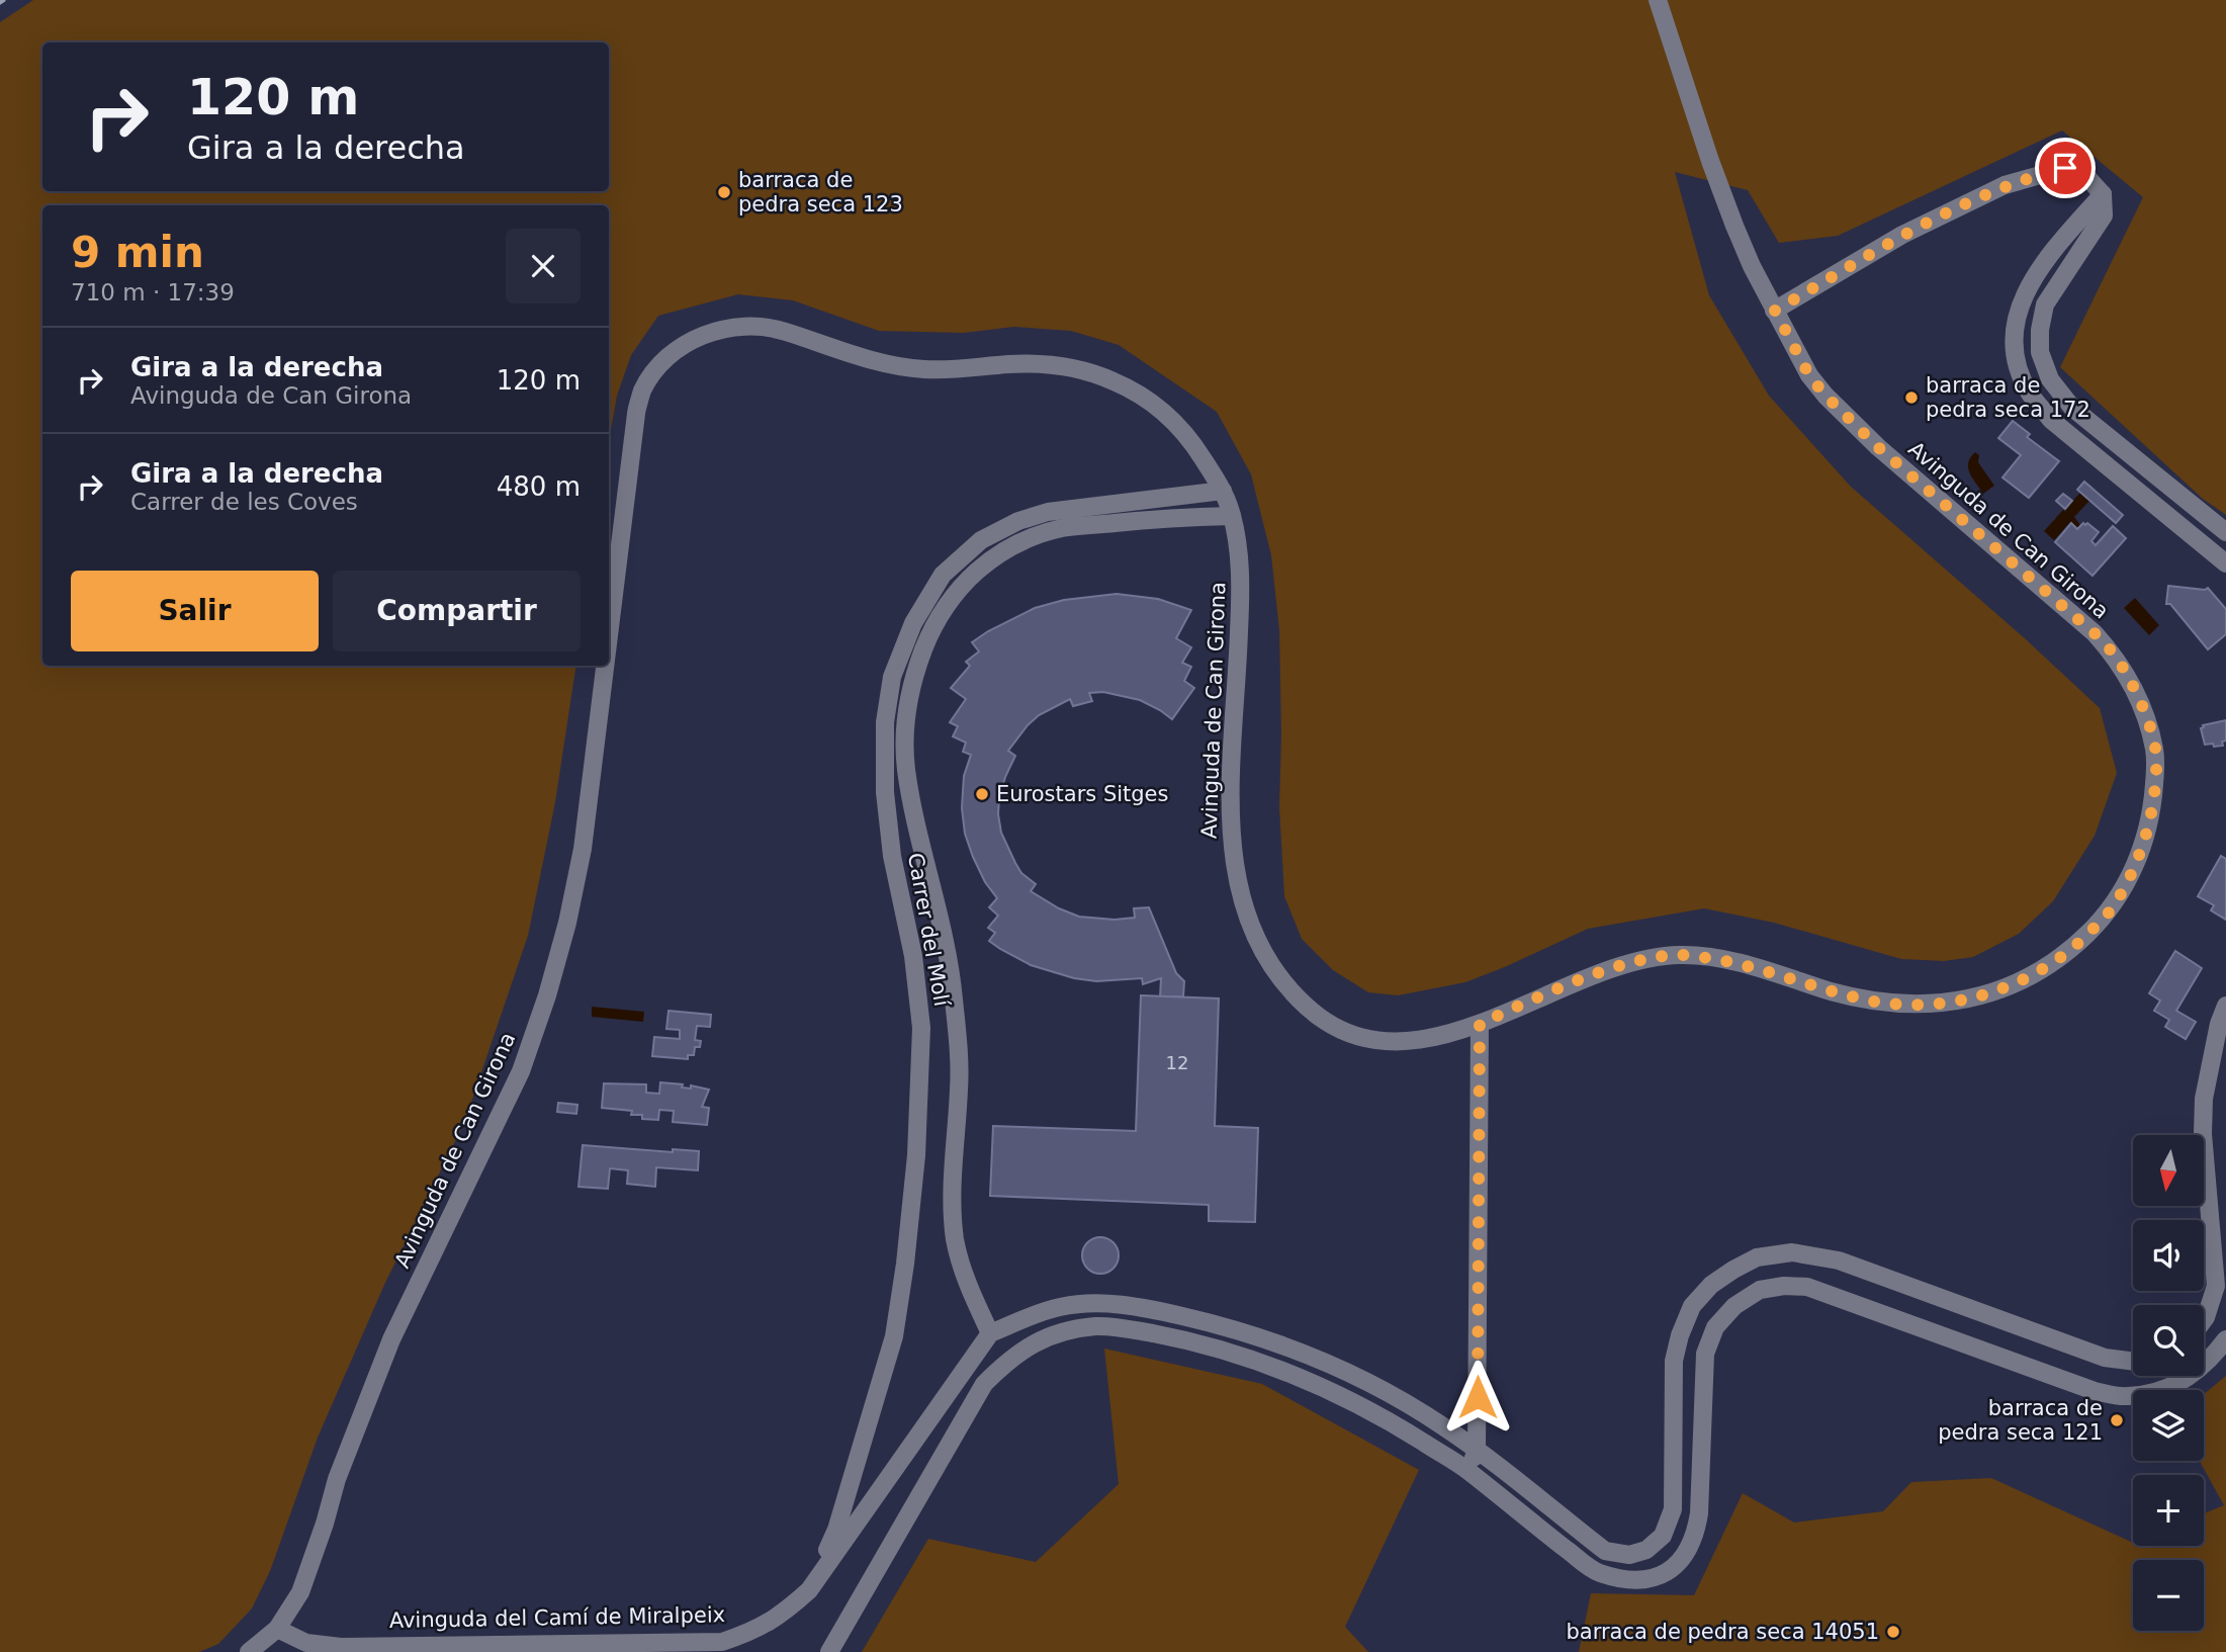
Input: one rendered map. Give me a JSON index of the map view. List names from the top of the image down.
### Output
{
  "streets": {
    "street": ["Avinguda de Can Girona", "Carrer del Molí", "Avinguda del Camí de Miralpeix"]
  },
  "crossings": [
    ["Avinguda de Can Girona", "Carrer del Molí"],
    ["Avinguda de Can Girona", "Avinguda del Camí de Miralpeix"],
    ["Carrer del Molí", "Avinguda del Camí de Miralpeix"]
  ],
  "places": [
    "barraca de pedra seca 123",
    "barraca de pedra seca 172",
    "Eurostars Sitges",
    "barraca de pedra seca 121",
    "barraca de pedra seca 14051"
  ],
  "house_numbers": ["12"],
  "north": "bottom",
  "page": {
    "turn": ["120 m", "Gira a la derecha"],
    "heading": ["9 min", "710 m · 17:39"],
    "list": [
      {
        "name": "Gira a la derecha",
        "note": "Avinguda de Can Girona",
        "value": "120 m"
      },
      {
        "name": "Gira a la derecha",
        "note": "Carrer de les Coves",
        "value": "480 m"
      }
    ],
    "buttons": ["Salir", "Compartir"],
    "map_buttons": ["+", "−"]
  }
}
